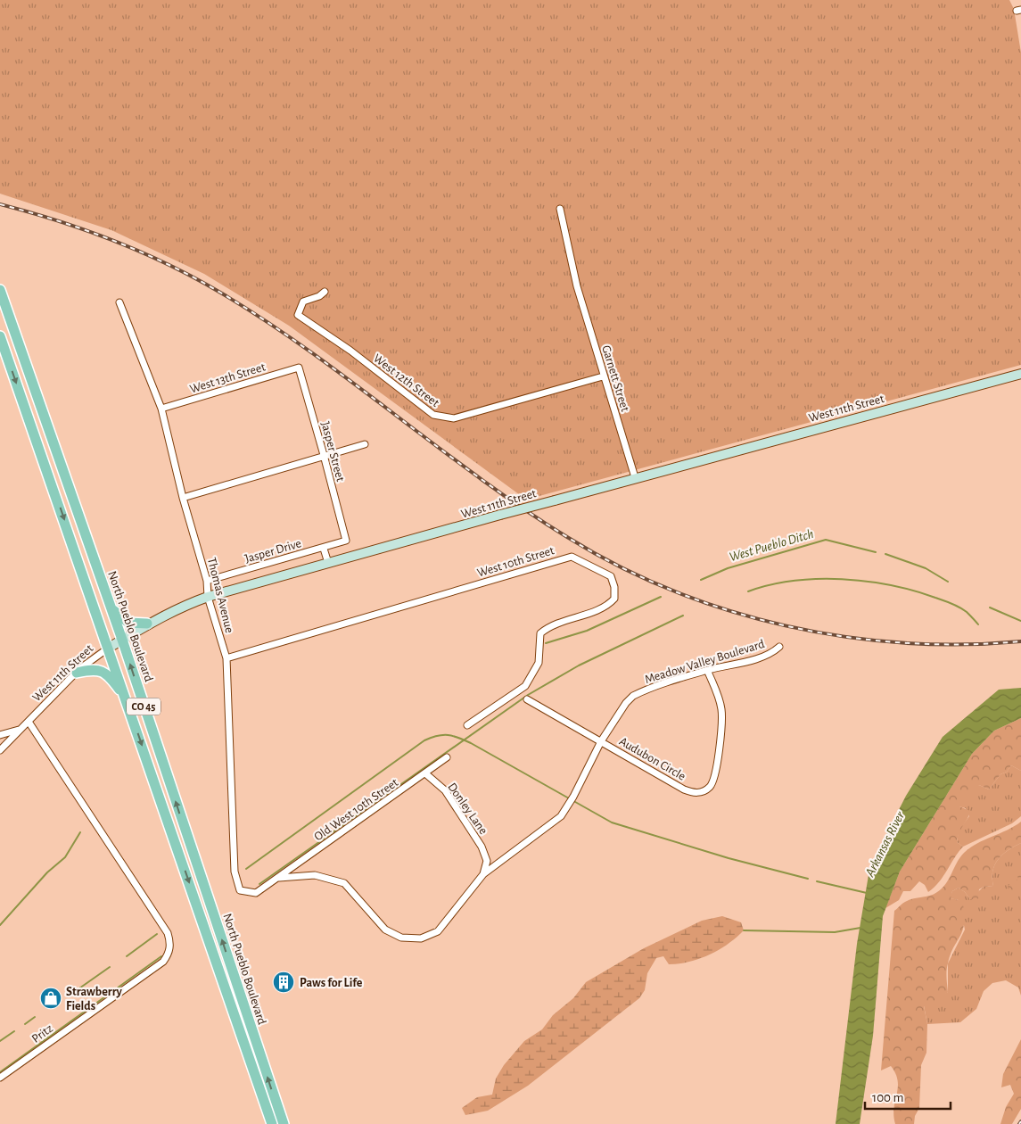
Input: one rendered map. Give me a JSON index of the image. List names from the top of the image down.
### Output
{
  "streets": {
    "main road": ["North Pueblo Boulevard", "CO 45"],
    "street": [
      "West 13th Street",
      "Garnett Street",
      "West 12th Street",
      "West 11th Street",
      "Jasper Street",
      "Jasper Drive",
      "West 10th Street",
      "Thomas Avenue",
      "Meadow Valley Boulevard",
      "Audubon Circle",
      "Donley Lane",
      "Old West 10th Street",
      "Pritz"
    ]
  },
  "crossings": [
    ["West 13th Street", "Jasper Street"],
    ["West 13th Street", "Thomas Avenue"],
    ["Garnett Street", "West 12th Street"],
    ["Garnett Street", "West 11th Street"],
    ["West 11th Street", "Thomas Avenue"],
    ["West 11th Street", "North Pueblo Boulevard"],
    ["West 11th Street", "Pritz"],
    ["Jasper Street", "Jasper Drive"],
    ["Jasper Drive", "Thomas Avenue"],
    ["West 10th Street", "Thomas Avenue"],
    ["Thomas Avenue", "Meadow Valley Boulevard"],
    ["Thomas Avenue", "Old West 10th Street"],
    ["Meadow Valley Boulevard", "Audubon Circle"],
    ["Meadow Valley Boulevard", "Donley Lane"],
    ["Meadow Valley Boulevard", "Old West 10th Street"],
    ["Donley Lane", "Old West 10th Street"]
  ],
  "water": ["West Pueblo Ditch", "Arkansas River"],
  "places": {
    "building": ["Paws for Life"],
    "shop": ["Strawberry Fields"]
  },
  "scale_bar": "100 m"
}
